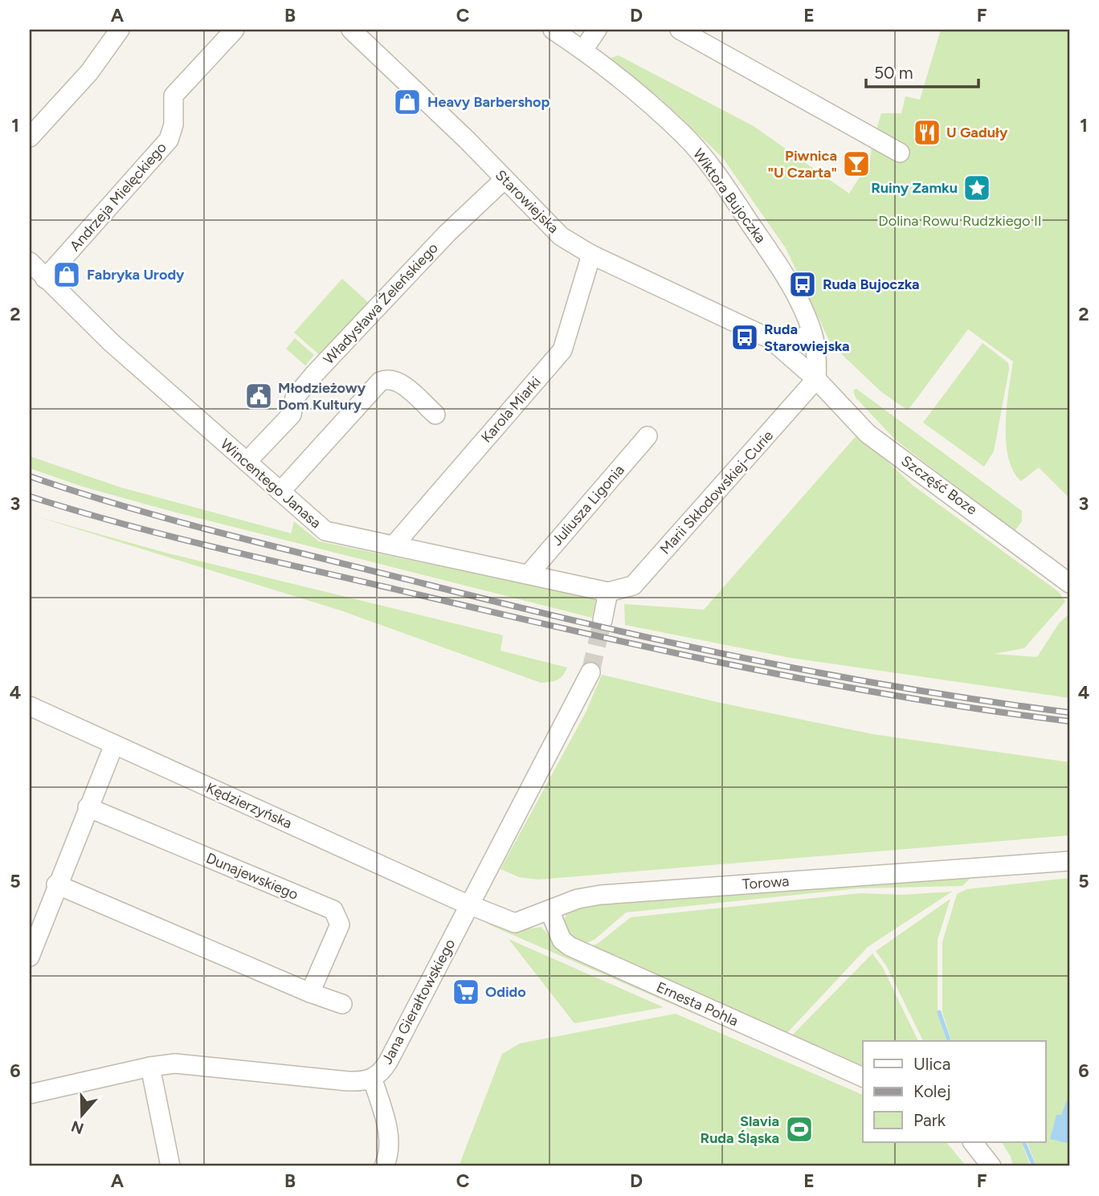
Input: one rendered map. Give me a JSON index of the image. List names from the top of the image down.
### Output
{
  "streets": {
    "street": [
      "Wiktora Bujoczka",
      "Andrzeja Mielęckiego",
      "Starowiejska",
      "Władysława Żeleńskiego",
      "Karola Miarki",
      "Wincentego Janasa",
      "Szczęść Boze",
      "Marii Skłodowskiej-Curie",
      "Juliusza Ligonia",
      "Kędzierzyńska",
      "Dunajewskiego",
      "Torowa",
      "Jana Gierałtowskiego",
      "Ernesta Pohla"
    ]
  },
  "crossings": [
    ["Wiktora Bujoczka", "Starowiejska"],
    ["Wiktora Bujoczka", "Szczęść Boze"],
    ["Wiktora Bujoczka", "Marii Skłodowskiej-Curie"],
    ["Andrzeja Mielęckiego", "Wincentego Janasa"],
    ["Starowiejska", "Władysława Żeleńskiego"],
    ["Starowiejska", "Karola Miarki"],
    ["Starowiejska", "Szczęść Boze"],
    ["Starowiejska", "Marii Skłodowskiej-Curie"],
    ["Władysława Żeleńskiego", "Wincentego Janasa"],
    ["Karola Miarki", "Wincentego Janasa"],
    ["Wincentego Janasa", "Marii Skłodowskiej-Curie"],
    ["Wincentego Janasa", "Juliusza Ligonia"],
    ["Szczęść Boze", "Marii Skłodowskiej-Curie"],
    ["Kędzierzyńska", "Torowa"],
    ["Kędzierzyńska", "Jana Gierałtowskiego"],
    ["Torowa", "Jana Gierałtowskiego"],
    ["Torowa", "Ernesta Pohla"]
  ],
  "parks": ["Dolina Rowu Rudzkiego II"],
  "places": {
    "shop": ["Heavy Barbershop", "Fabryka Urody"],
    "restaurant": ["U Gaduły"],
    "bar": ["Piwnica \"U Czarta\""],
    "place": ["Ruiny Zamku"],
    "bus stop": ["Ruda Bujoczka", "Ruda Starowiejska"],
    "public building": ["Młodzieżowy Dom Kultury"],
    "supermarket": ["Odido"],
    "sports": ["Slavia Ruda Śląska"]
  },
  "legend": ["Ulica", "Kolej", "Park"],
  "scale_bar": "50 m",
  "north": "bottom",
  "grid": {
    "columns": [
      "A",
      "B",
      "C",
      "D",
      "E",
      "F"
    ],
    "rows": [
      "1",
      "2",
      "3",
      "4",
      "5",
      "6"
    ]
  }
}
